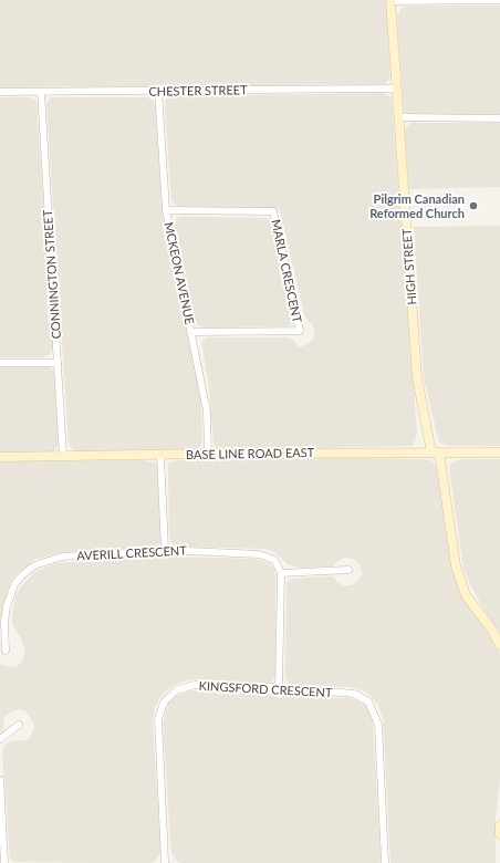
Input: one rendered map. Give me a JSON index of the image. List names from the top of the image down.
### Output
{
  "streets": {
    "street": [
      "CHESTER STREET",
      "HIGH STREET",
      "MARLA CRESCENT",
      "MCKEON AVENUE",
      "CONNINGTON STREET",
      "BASE LINE ROAD EAST",
      "AVERILL CRESCENT",
      "KINGSFORD CRESCENT"
    ]
  },
  "crossings": [
    ["CHESTER STREET", "HIGH STREET"],
    ["CHESTER STREET", "MCKEON AVENUE"],
    ["CHESTER STREET", "CONNINGTON STREET"],
    ["HIGH STREET", "BASE LINE ROAD EAST"],
    ["MARLA CRESCENT", "MCKEON AVENUE"],
    ["MCKEON AVENUE", "BASE LINE ROAD EAST"],
    ["CONNINGTON STREET", "BASE LINE ROAD EAST"]
  ],
  "places": ["Pilgrim Canadian Reformed Church"]
}
